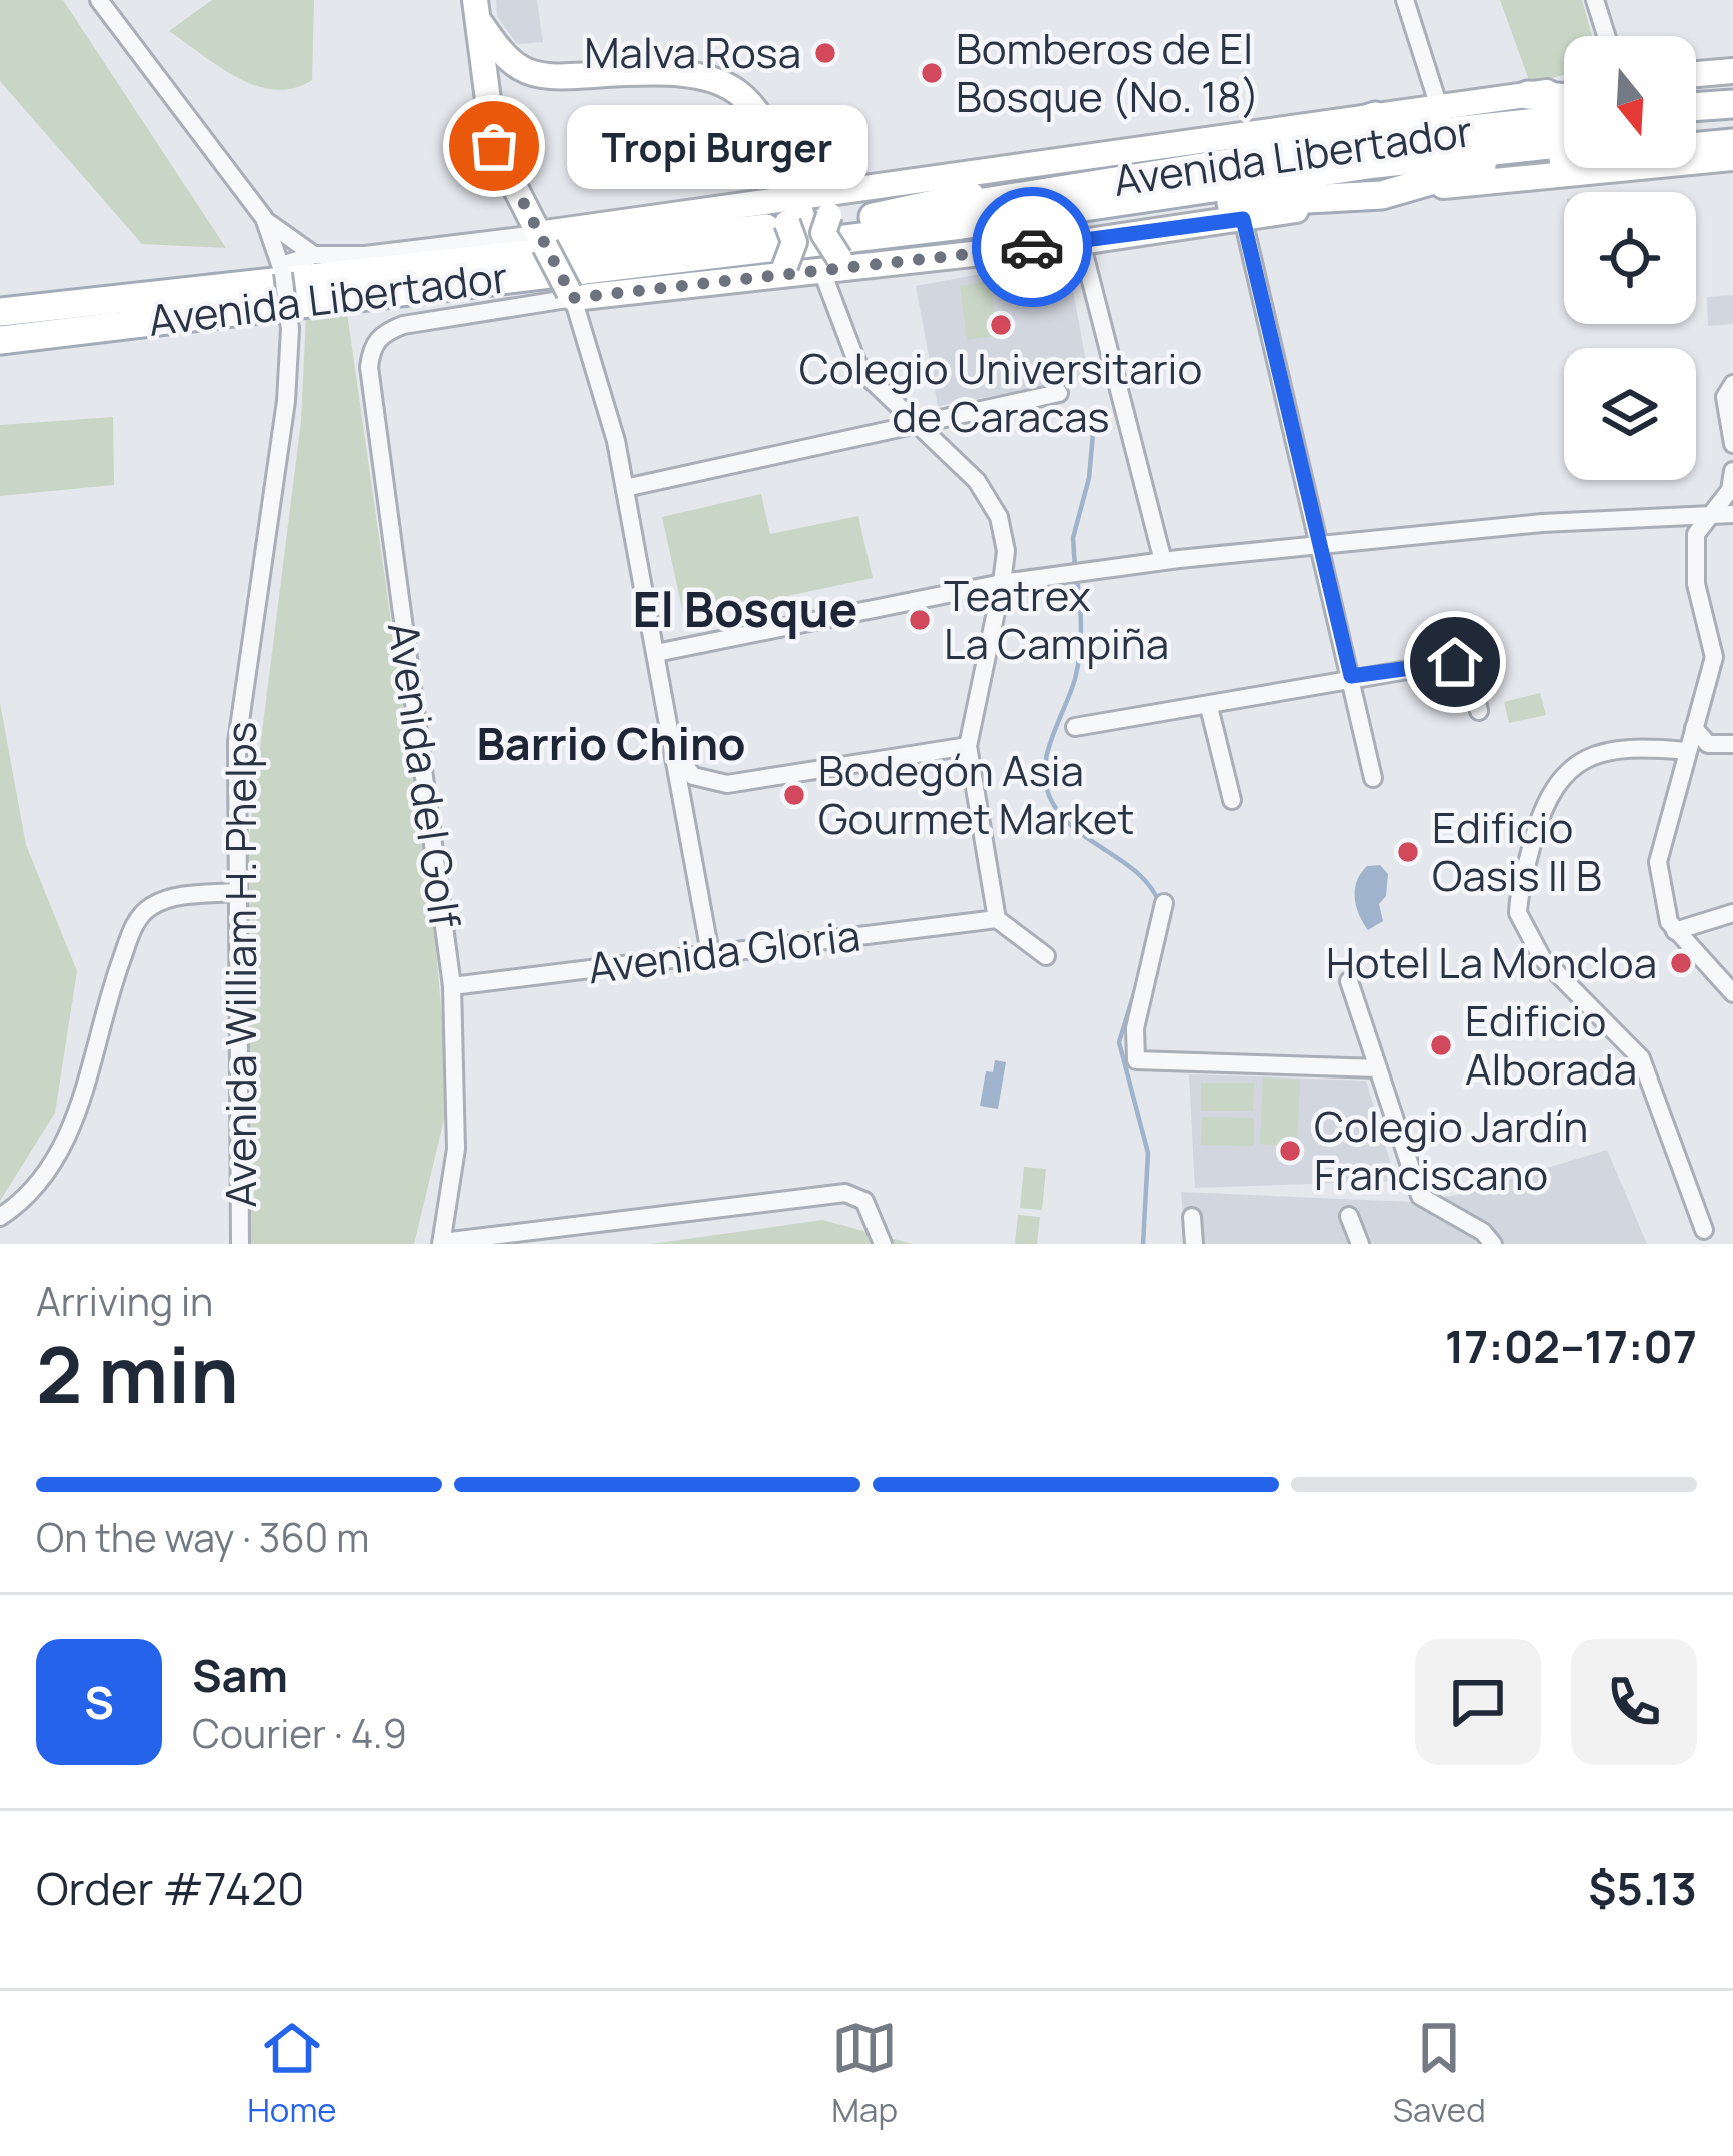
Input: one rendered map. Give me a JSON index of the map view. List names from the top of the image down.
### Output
{
  "streets": {
    "main road": ["Avenida Libertador"],
    "street": ["Avenida del Golf", "Avenida Gloria", "Avenida William H. Phelps"]
  },
  "crossings": [
    ["Avenida Libertador", "Avenida del Golf"],
    ["Avenida Libertador", "Avenida William H. Phelps"],
    ["Avenida del Golf", "Avenida Gloria"]
  ],
  "districts": ["El Bosque", "Barrio Chino"],
  "places": [
    "Malva Rosa",
    "Bomberos de El Bosque (No. 18)",
    "Tropi Burger",
    "Colegio Universitario de Caracas",
    "Teatrex La Campiña",
    "Bodegón Asia Gourmet Market",
    "Edificio Oasis II B",
    "Hotel La Moncloa",
    "Edificio Alborada",
    "Colegio Jardín Franciscano"
  ],
  "north": "bottom",
  "page": {
    "bubble": "Tropi Burger",
    "heading": ["2 min", "Arriving in", "17:02–17:07"],
    "panel": [
      "Sam",
      "Courier · 4.9",
      "Order #7420",
      "$5.13"
    ],
    "bar": "On the way · 360 m",
    "round": "S",
    "tabs": ["Home", "Map", "Saved"]
  }
}
